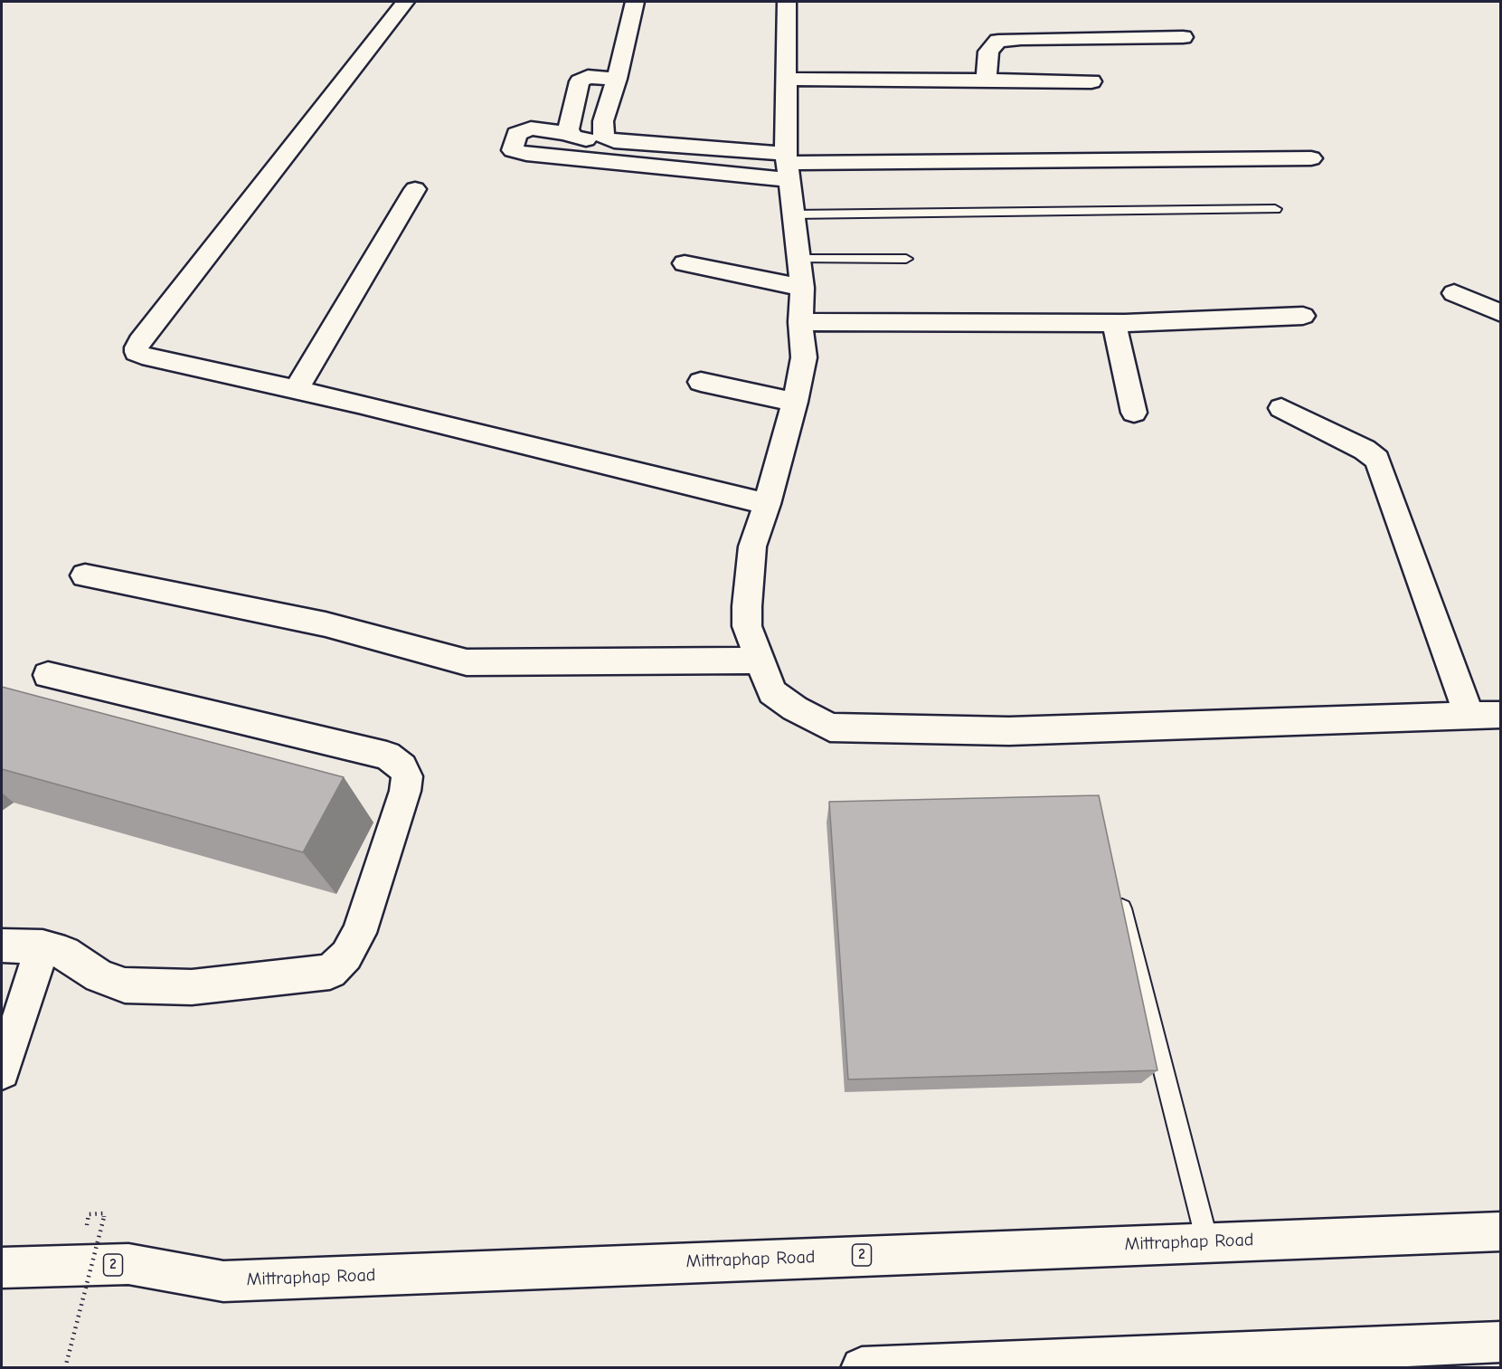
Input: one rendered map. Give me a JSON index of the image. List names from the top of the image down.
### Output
{
  "streets": {
    "main road": ["Mittraphap Road", "2"]
  }
}
